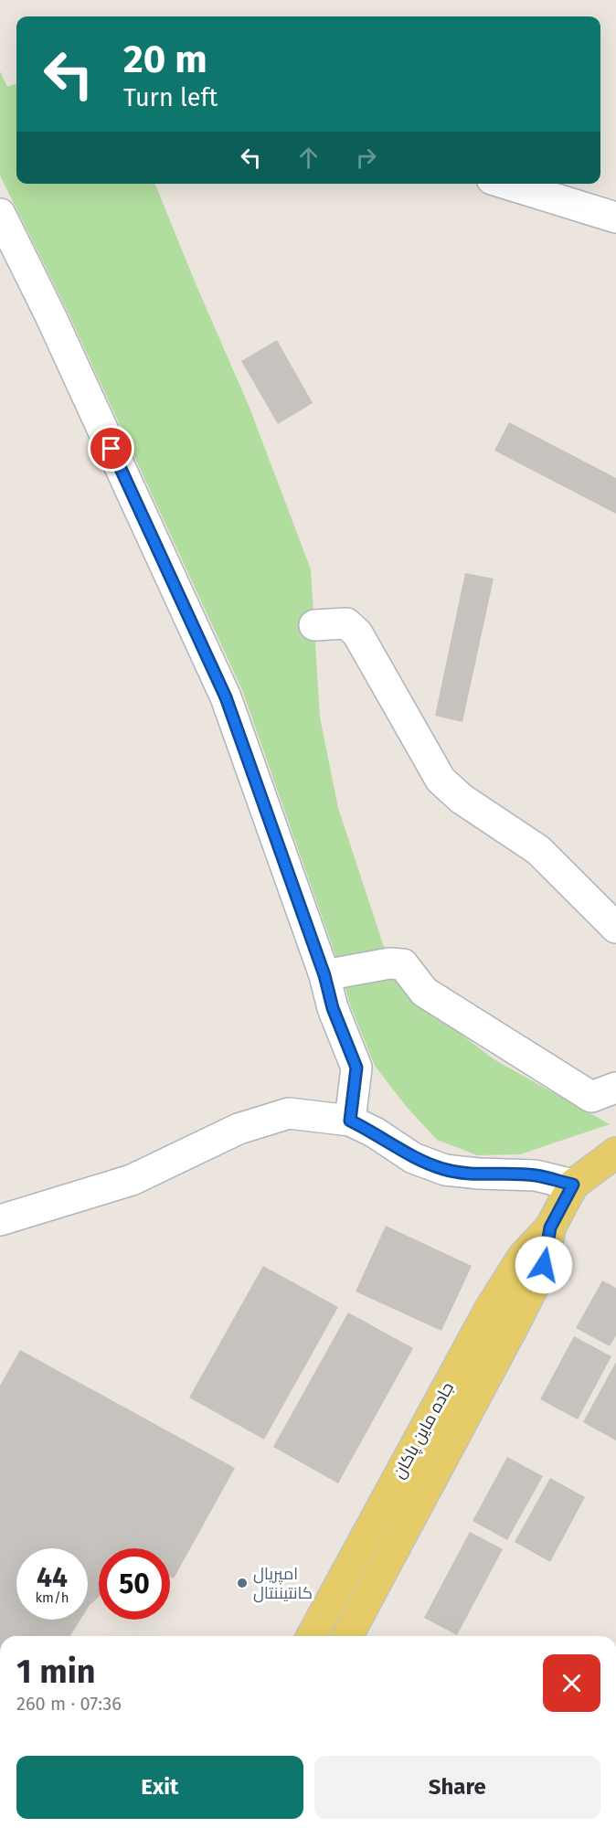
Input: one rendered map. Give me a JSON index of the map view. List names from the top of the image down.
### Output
{
  "streets": {
    "main road": ["جاده ماین پاکان"]
  },
  "places": ["امپریال کانتیننتال"],
  "page": {
    "turn": ["20 m", "Turn left"],
    "speed": "44 km/h",
    "limit": "50",
    "heading": ["1 min", "260 m · 07:36"],
    "buttons": ["Exit", "Share"]
  }
}
